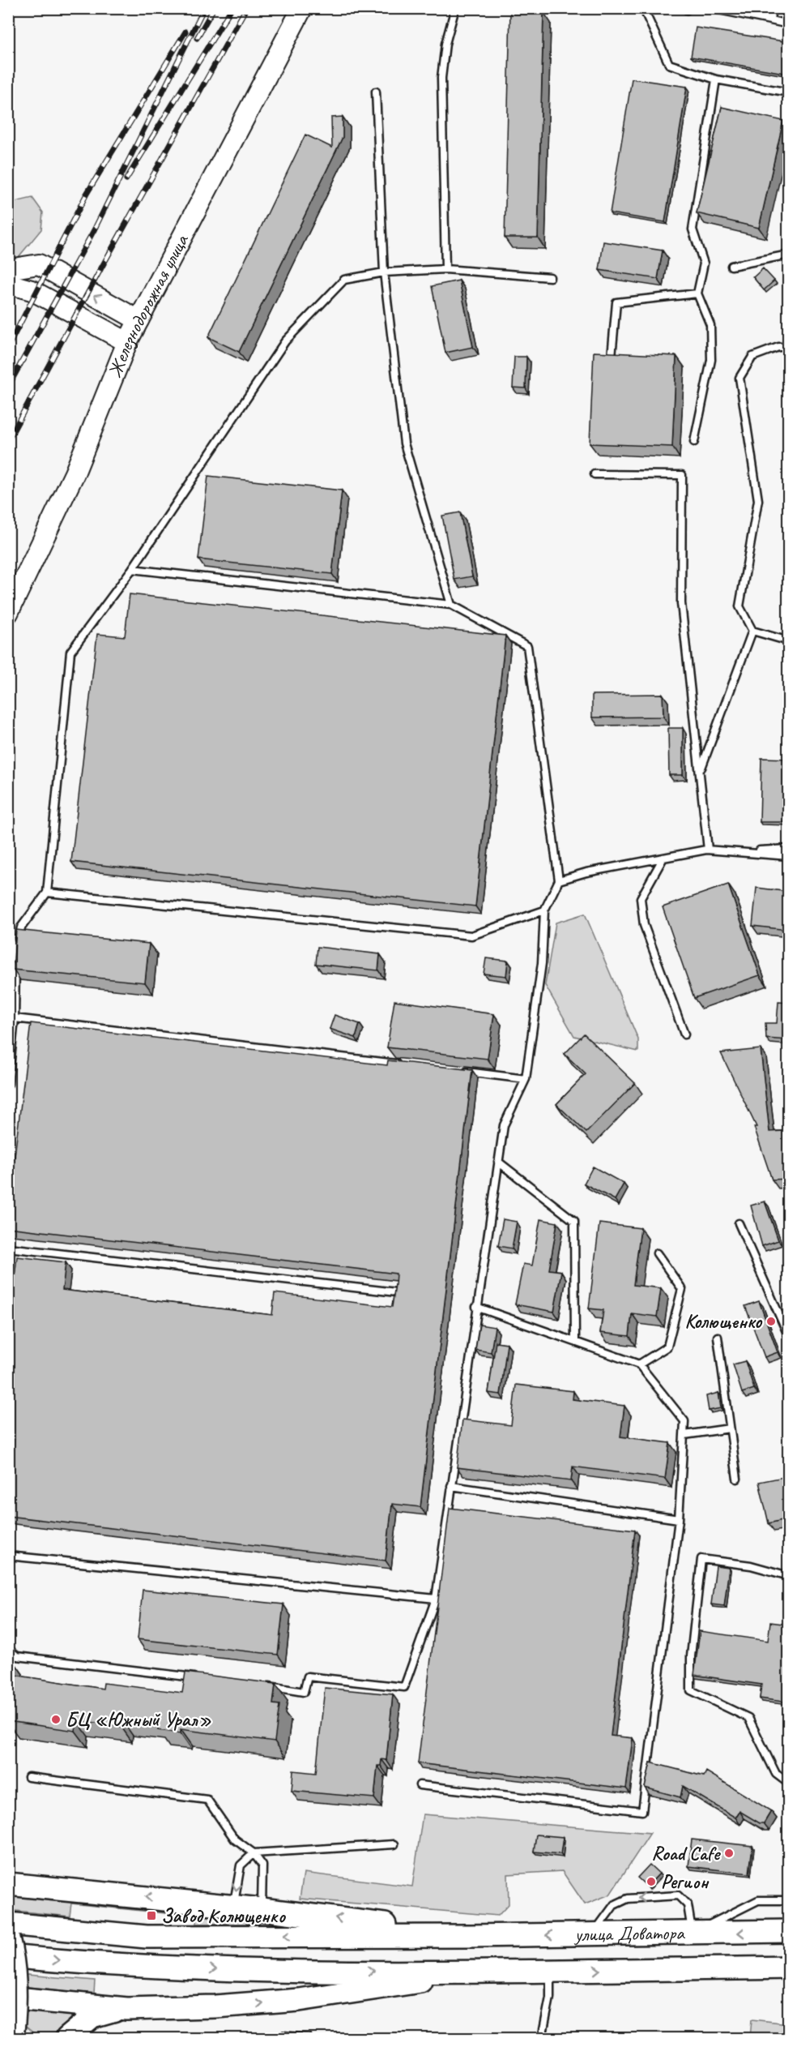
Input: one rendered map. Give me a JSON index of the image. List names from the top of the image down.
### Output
{
  "streets": {
    "main road": ["Железнодорожная улица", "улица Доватора"]
  },
  "places": {
    "other": [
      "Колющенко",
      "БЦ «Южный Урал»",
      "Road Cafe",
      "Регион"
    ],
    "transit": ["Завод Колющенко"]
  }
}
